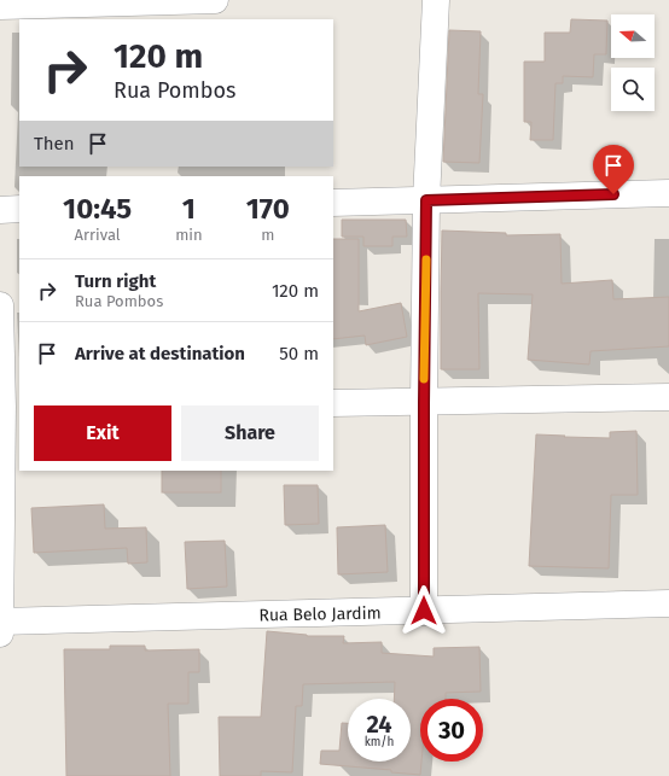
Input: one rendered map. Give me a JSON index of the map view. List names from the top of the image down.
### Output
{
  "streets": {
    "street": ["Rua Belo Jardim"]
  },
  "north": "left",
  "page": {
    "turn": ["120 m", "Rua Pombos"],
    "then": "Then",
    "eta": [
      "10:45",
      "Arrival",
      "1",
      "min",
      "170",
      "m"
    ],
    "list": [
      {
        "name": "Turn right",
        "note": "Rua Pombos",
        "value": "120 m"
      },
      {
        "name": "Arrive at destination",
        "value": "50 m"
      }
    ],
    "buttons": ["Exit", "Share"],
    "speed": "24 km/h",
    "limit": "30"
  }
}
